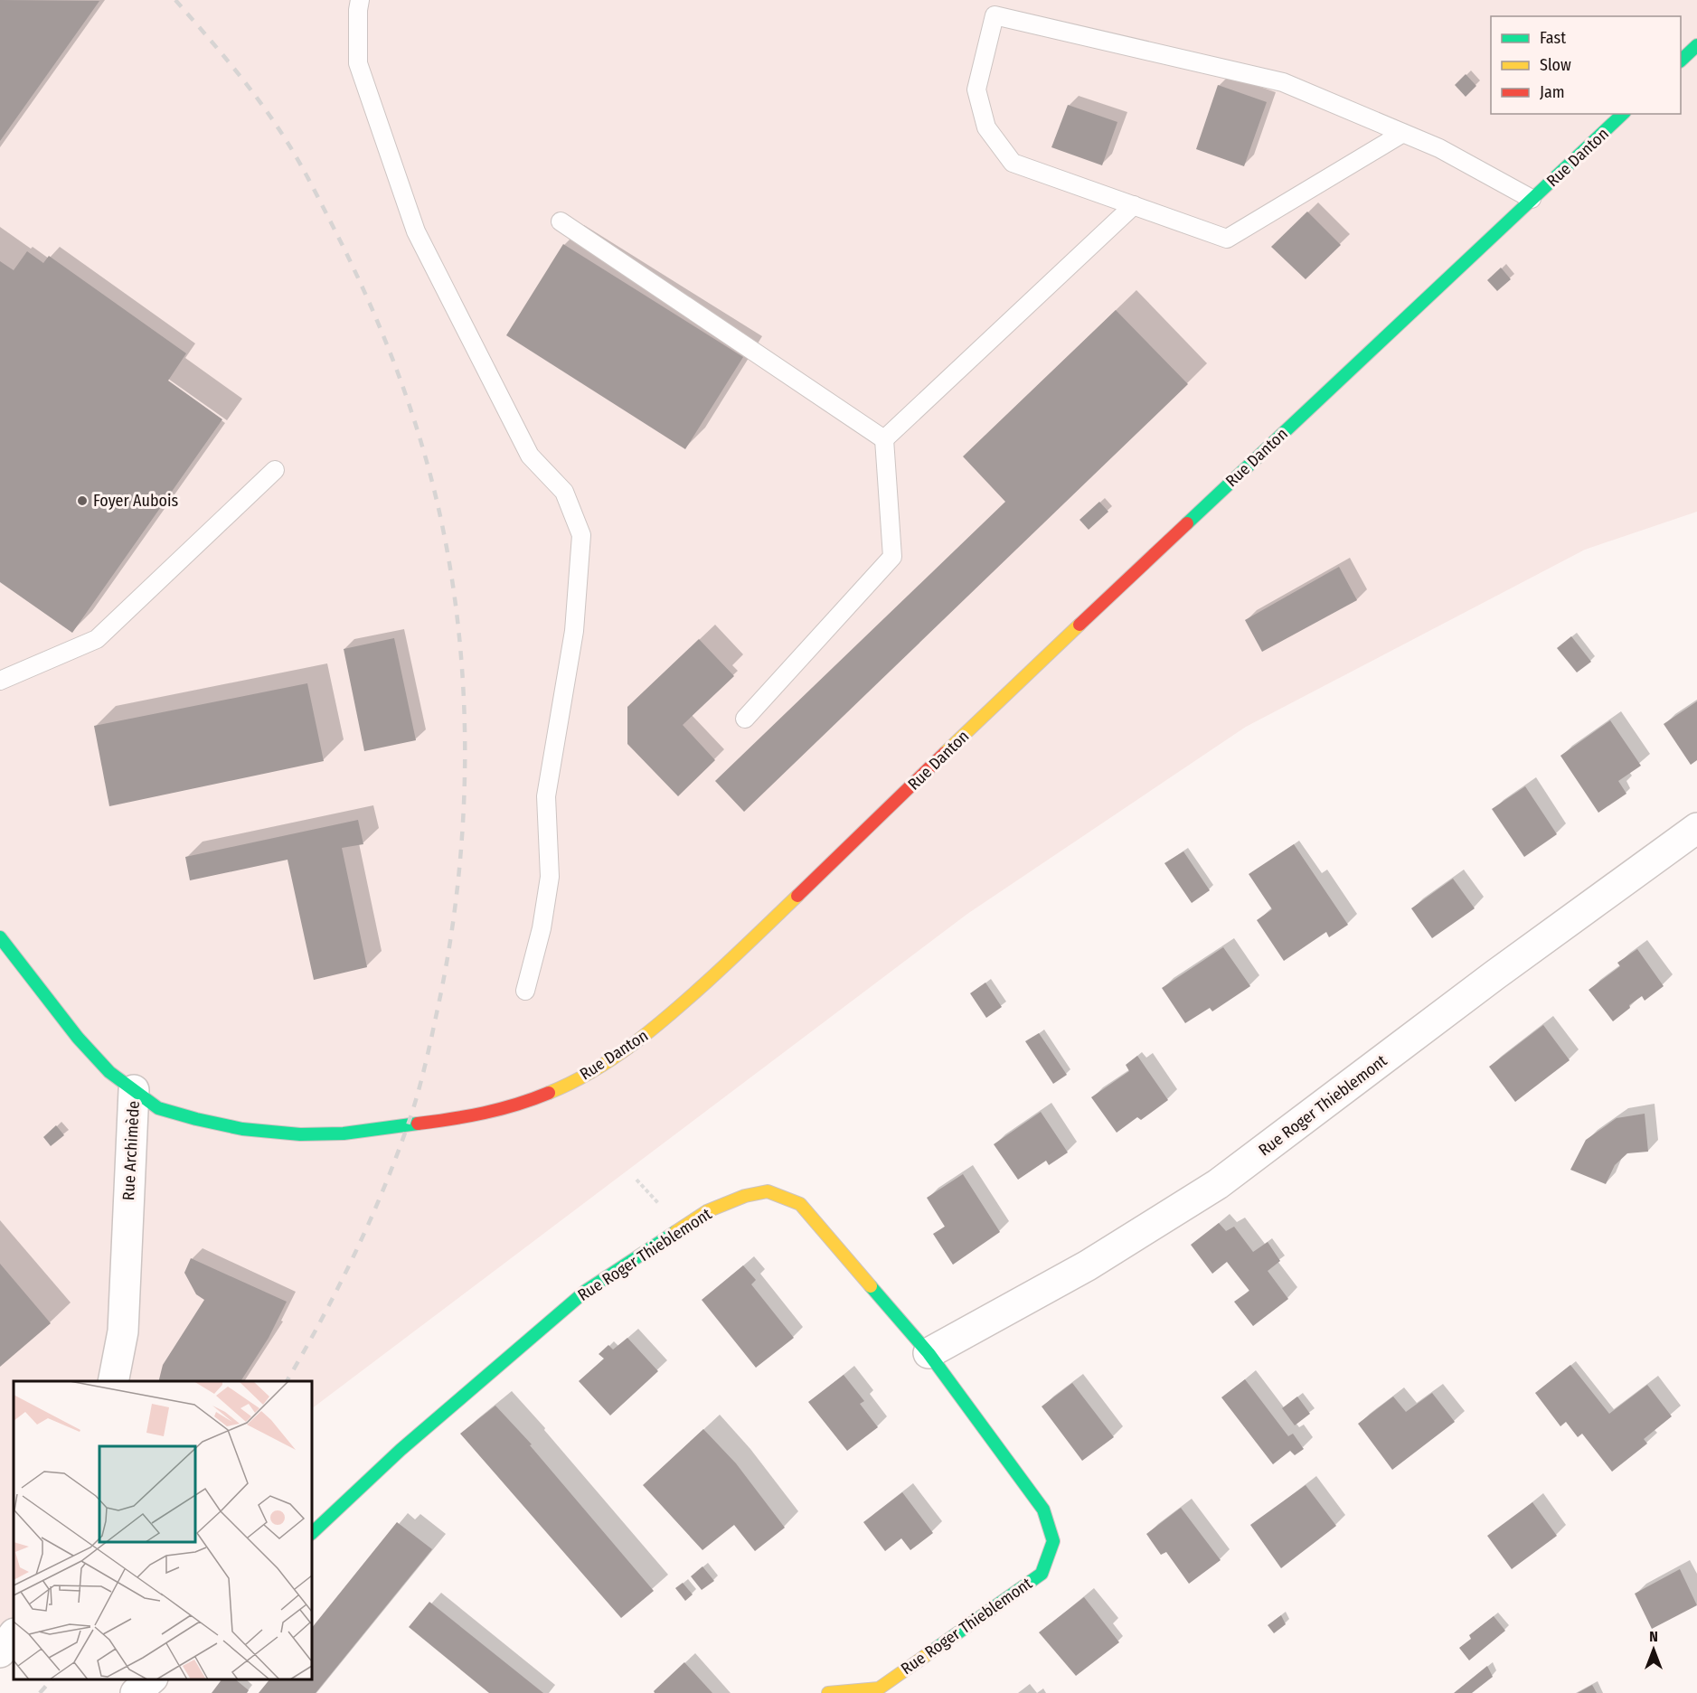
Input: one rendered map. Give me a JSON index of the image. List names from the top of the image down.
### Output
{
  "streets": {
    "street": ["Rue Danton", "Rue Roger Thieblemont", "Rue Archimède"]
  },
  "crossings": [
    ["Rue Danton", "Rue Archimède"]
  ],
  "places": ["Foyer Aubois"],
  "legend": ["Fast", "Slow", "Jam"],
  "north": "top"
}
